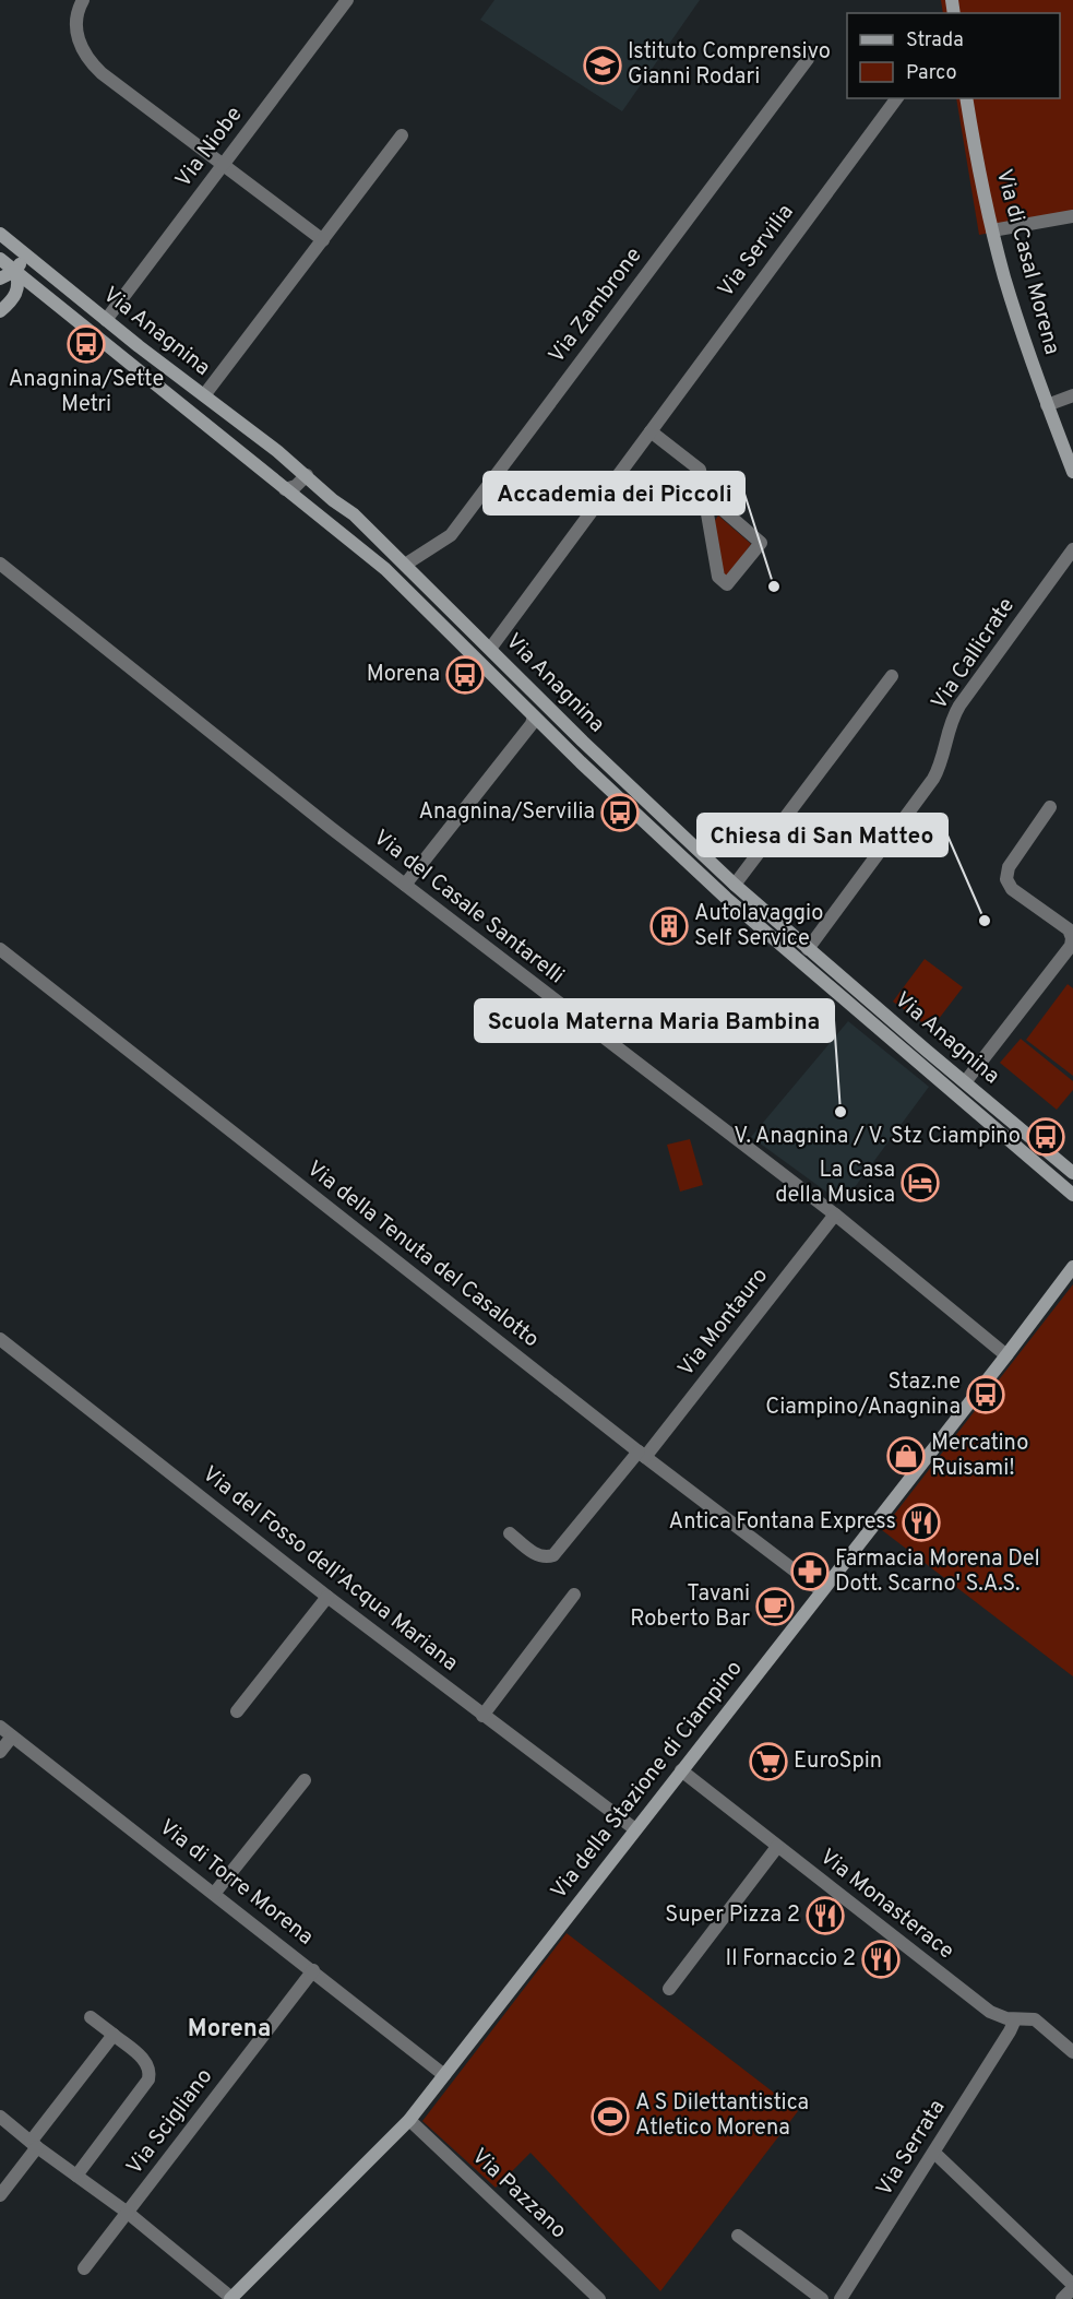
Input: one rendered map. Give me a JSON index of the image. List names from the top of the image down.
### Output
{
  "streets": {
    "main road": ["Via di Casal Morena", "Via Anagnina", "Via della Stazione di Ciampino"],
    "street": [
      "Via Niobe",
      "Via Servilia",
      "Via Zambrone",
      "Via Callicrate",
      "Via del Casale Santarelli",
      "Via della Tenuta del Casalotto",
      "Via Montauro",
      "Via del Fosso dell'Acqua Mariana",
      "Via di Torre Morena",
      "Via Monasterace",
      "Via Scigliano",
      "Via Serrata",
      "Via Pazzano"
    ]
  },
  "crossings": [
    ["Via Niobe", "Via Anagnina"],
    ["Via Servilia", "Via Anagnina"],
    ["Via Zambrone", "Via Anagnina"],
    ["Via Anagnina", "Via Callicrate"],
    ["Via del Casale Santarelli", "Via Montauro"],
    ["Via del Casale Santarelli", "Via della Stazione di Ciampino"],
    ["Via della Tenuta del Casalotto", "Via Montauro"],
    ["Via della Tenuta del Casalotto", "Via della Stazione di Ciampino"],
    ["Via del Fosso dell'Acqua Mariana", "Via della Stazione di Ciampino"],
    ["Via della Stazione di Ciampino", "Via di Torre Morena"],
    ["Via della Stazione di Ciampino", "Via Monasterace"],
    ["Via della Stazione di Ciampino", "Via Pazzano"],
    ["Via di Torre Morena", "Via Scigliano"],
    ["Via Monasterace", "Via Serrata"]
  ],
  "districts": ["Morena"],
  "places": {
    "school or university": ["Istituto Comprensivo Gianni Rodari"],
    "bus stop": [
      "Anagnina/Sette Metri",
      "Morena",
      "Anagnina/Servilia",
      "V. Anagnina / V. Stz Ciampino",
      "Staz.ne Ciampino/Anagnina"
    ],
    "other": ["Accademia dei Piccoli", "Chiesa di San Matteo", "Scuola Materna Maria Bambina"],
    "building": ["Autolavaggio Self Service"],
    "hotel": ["La Casa della Musica"],
    "shop": ["Mercatino Ruisami!"],
    "restaurant": ["Antica Fontana Express", "Super Pizza 2", "Il Fornaccio 2"],
    "pharmacy": ["Farmacia Morena Del Dott. Scarno' S.A.S."],
    "cafe": ["Tavani Roberto Bar"],
    "supermarket": ["EuroSpin"],
    "sports": ["A S Dilettantistica Atletico Morena"]
  },
  "legend": ["Strada", "Parco"]
}
